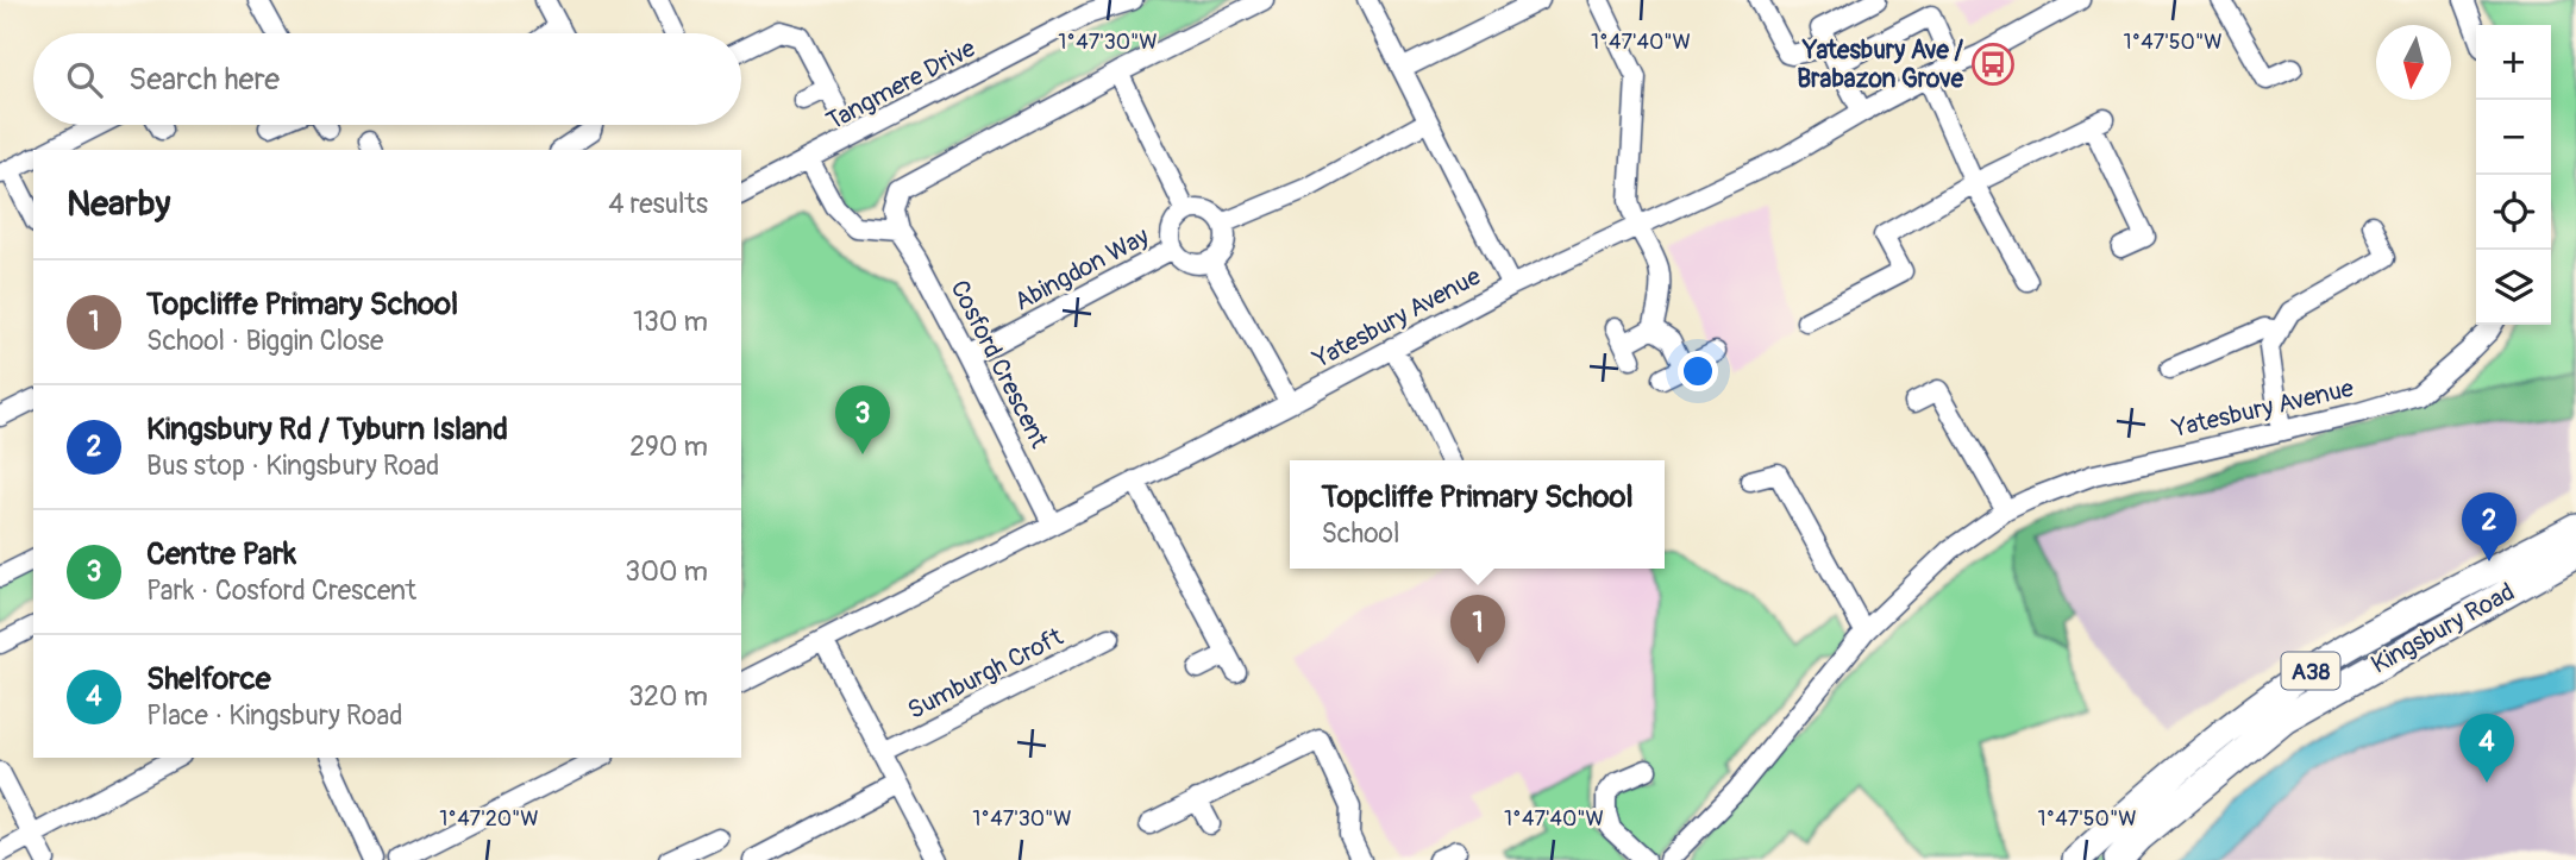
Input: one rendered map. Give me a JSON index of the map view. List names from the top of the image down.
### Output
{
  "streets": {
    "highway": ["Kingsbury Road", "A38"],
    "street": [
      "Tangmere Drive",
      "Abingdon Way",
      "Yatesbury Avenue",
      "Cosford Crescent",
      "Sumburgh Croft"
    ]
  },
  "crossings": [
    ["Abingdon Way", "Cosford Crescent"],
    ["Yatesbury Avenue", "Cosford Crescent"]
  ],
  "places": {
    "bus stop": ["Yatesbury Ave / Brabazon Grove"]
  },
  "north": "bottom",
  "page": {
    "map_buttons": ["+", "−"],
    "search": "Search here",
    "heading": ["Nearby", "4 results"],
    "list": [
      {
        "mark": "1",
        "name": "Topcliffe Primary School",
        "note": "School · Biggin Close",
        "value": "130 m"
      },
      {
        "mark": "2",
        "name": "Kingsbury Rd / Tyburn Island",
        "note": "Bus stop · Kingsbury Road",
        "value": "290 m"
      },
      {
        "mark": "3",
        "name": "Centre Park",
        "note": "Park · Cosford Crescent",
        "value": "300 m"
      },
      {
        "mark": "4",
        "name": "Shelforce",
        "note": "Place · Kingsbury Road",
        "value": "320 m"
      }
    ],
    "pins": [
      "3",
      "2",
      "1",
      "4"
    ],
    "popup": ["Topcliffe Primary School", "School"]
  },
  "coordinates": [
    "1°47'30\"W",
    "1°47'40\"W",
    "1°47'50\"W",
    "1°47'20\"W"
  ]
}
